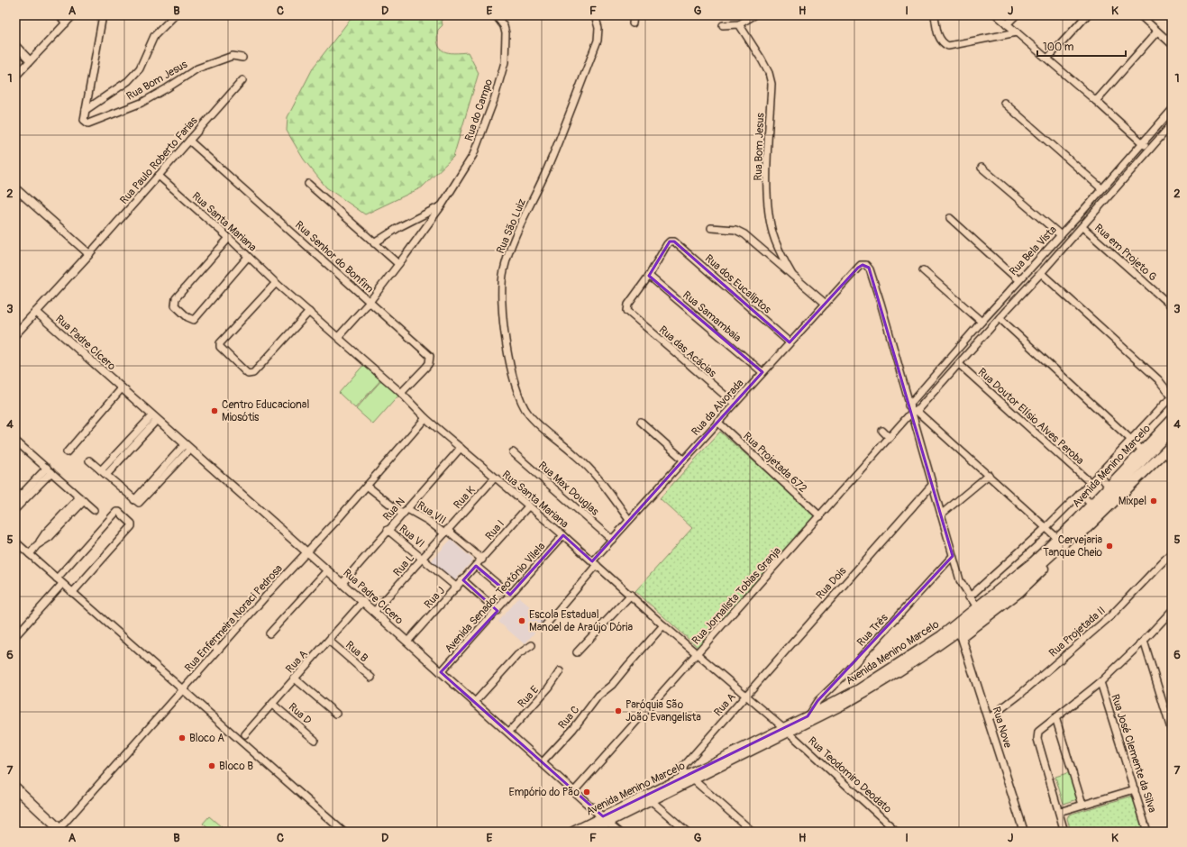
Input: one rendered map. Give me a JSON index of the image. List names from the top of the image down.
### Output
{
  "streets": {
    "main road": ["Avenida Menino Marcelo"],
    "street": [
      "Rua Bom Jesus",
      "Rua do Campo",
      "Rua Paulo Roberto Farias",
      "Rua Santa Mariana",
      "Rua São Luiz",
      "Rua Bela Vista",
      "Rua em Projeto G",
      "Rua Senhor do Bonfim",
      "Rua dos Eucaliptos",
      "Rua Samambaia",
      "Rua Padre Cícero",
      "Rua das Acácias",
      "Rua da Alvorada",
      "Rua Doutor Elísio Alves Peroba",
      "Rua Projetada 672",
      "Rua Max Douglas",
      "Rua K",
      "Rua N",
      "Rua VII",
      "Rua I",
      "Rua VI",
      "Rua L",
      "Rua Dois",
      "Rua Jornalista Tobias Granja",
      "Rua J",
      "Avenida Senador Teotônio Vilela",
      "Rua Enfermeira Noraci Pedrosa",
      "Rua Três",
      "Rua Projetada II",
      "Rua B",
      "Rua A",
      "Rua E",
      "Rua D",
      "Rua C",
      "Rua Nove",
      "Rua José Clemente da Silva",
      "Rua Teodomiro Deodato"
    ]
  },
  "crossings": [
    ["Rua do Campo", "Rua Santa Mariana"],
    ["Rua do Campo", "Rua Senhor do Bonfim"],
    ["Rua Paulo Roberto Farias", "Rua Santa Mariana"],
    ["Rua Paulo Roberto Farias", "Rua Senhor do Bonfim"],
    ["Rua Santa Mariana", "Rua Senhor do Bonfim"],
    ["Rua Santa Mariana", "Rua da Alvorada"],
    ["Rua Santa Mariana", "Avenida Menino Marcelo"],
    ["Rua Santa Mariana", "Rua K"],
    ["Rua Santa Mariana", "Rua N"],
    ["Rua Santa Mariana", "Rua I"],
    ["Rua Santa Mariana", "Rua Dois"],
    ["Rua Santa Mariana", "Rua Jornalista Tobias Granja"],
    ["Rua Santa Mariana", "Avenida Senador Teotônio Vilela"],
    ["Rua Santa Mariana", "Rua Enfermeira Noraci Pedrosa"],
    ["Rua Santa Mariana", "Rua A"],
    ["Rua Santa Mariana", "Rua C"],
    ["Rua Santa Mariana", "Rua Teodomiro Deodato"],
    ["Rua São Luiz", "Rua da Alvorada"],
    ["Rua Bela Vista", "Rua em Projeto G"],
    ["Rua Bela Vista", "Rua Doutor Elísio Alves Peroba"],
    ["Rua Bela Vista", "Rua Jornalista Tobias Granja"],
    ["Rua dos Eucaliptos", "Rua Samambaia"],
    ["Rua dos Eucaliptos", "Rua das Acácias"],
    ["Rua dos Eucaliptos", "Rua da Alvorada"],
    ["Rua Samambaia", "Rua das Acácias"],
    ["Rua Samambaia", "Rua da Alvorada"],
    ["Rua Padre Cícero", "Avenida Menino Marcelo"],
    ["Rua Padre Cícero", "Rua N"],
    ["Rua Padre Cícero", "Rua L"],
    ["Rua Padre Cícero", "Rua Jornalista Tobias Granja"],
    ["Rua Padre Cícero", "Rua J"],
    ["Rua Padre Cícero", "Avenida Senador Teotônio Vilela"],
    ["Rua Padre Cícero", "Rua Enfermeira Noraci Pedrosa"],
    ["Rua Padre Cícero", "Rua A"],
    ["Rua Padre Cícero", "Rua E"],
    ["Rua Padre Cícero", "Rua C"],
    ["Rua das Acácias", "Rua da Alvorada"],
    ["Rua da Alvorada", "Rua Projetada 672"],
    ["Rua da Alvorada", "Rua Max Douglas"],
    ["Rua Projetada 672", "Rua Jornalista Tobias Granja"],
    ["Avenida Menino Marcelo", "Rua Três"],
    ["Avenida Menino Marcelo", "Rua A"],
    ["Avenida Menino Marcelo", "Rua Nove"],
    ["Avenida Menino Marcelo", "Rua Teodomiro Deodato"],
    ["Rua K", "Rua VII"],
    ["Rua K", "Rua L"],
    ["Rua N", "Rua VII"],
    ["Rua N", "Rua VI"],
    ["Rua VII", "Rua I"],
    ["Rua VII", "Rua L"],
    ["Rua VII", "Rua Enfermeira Noraci Pedrosa"],
    ["Rua I", "Rua J"],
    ["Rua VI", "Rua L"],
    ["Rua Dois", "Rua A"],
    ["Rua Projetada II", "Rua Nove"],
    ["Rua B", "Rua A"],
    ["Rua A", "Rua D"]
  ],
  "places": [
    "Centro Educacional Miosótis",
    "Mixpel",
    "Cervejaria Tanque Cheio",
    "Escola Estadual Manoel de Araújo Dória",
    "Paróquia São João Evangelista",
    "Bloco A",
    "Bloco B",
    "Empório do Pão"
  ],
  "scale_bar": "100 m",
  "grid": {
    "columns": [
      "A",
      "B",
      "C",
      "D",
      "E",
      "F",
      "G",
      "H",
      "I",
      "J",
      "K"
    ],
    "rows": [
      "1",
      "2",
      "3",
      "4",
      "5",
      "6",
      "7"
    ]
  }
}
